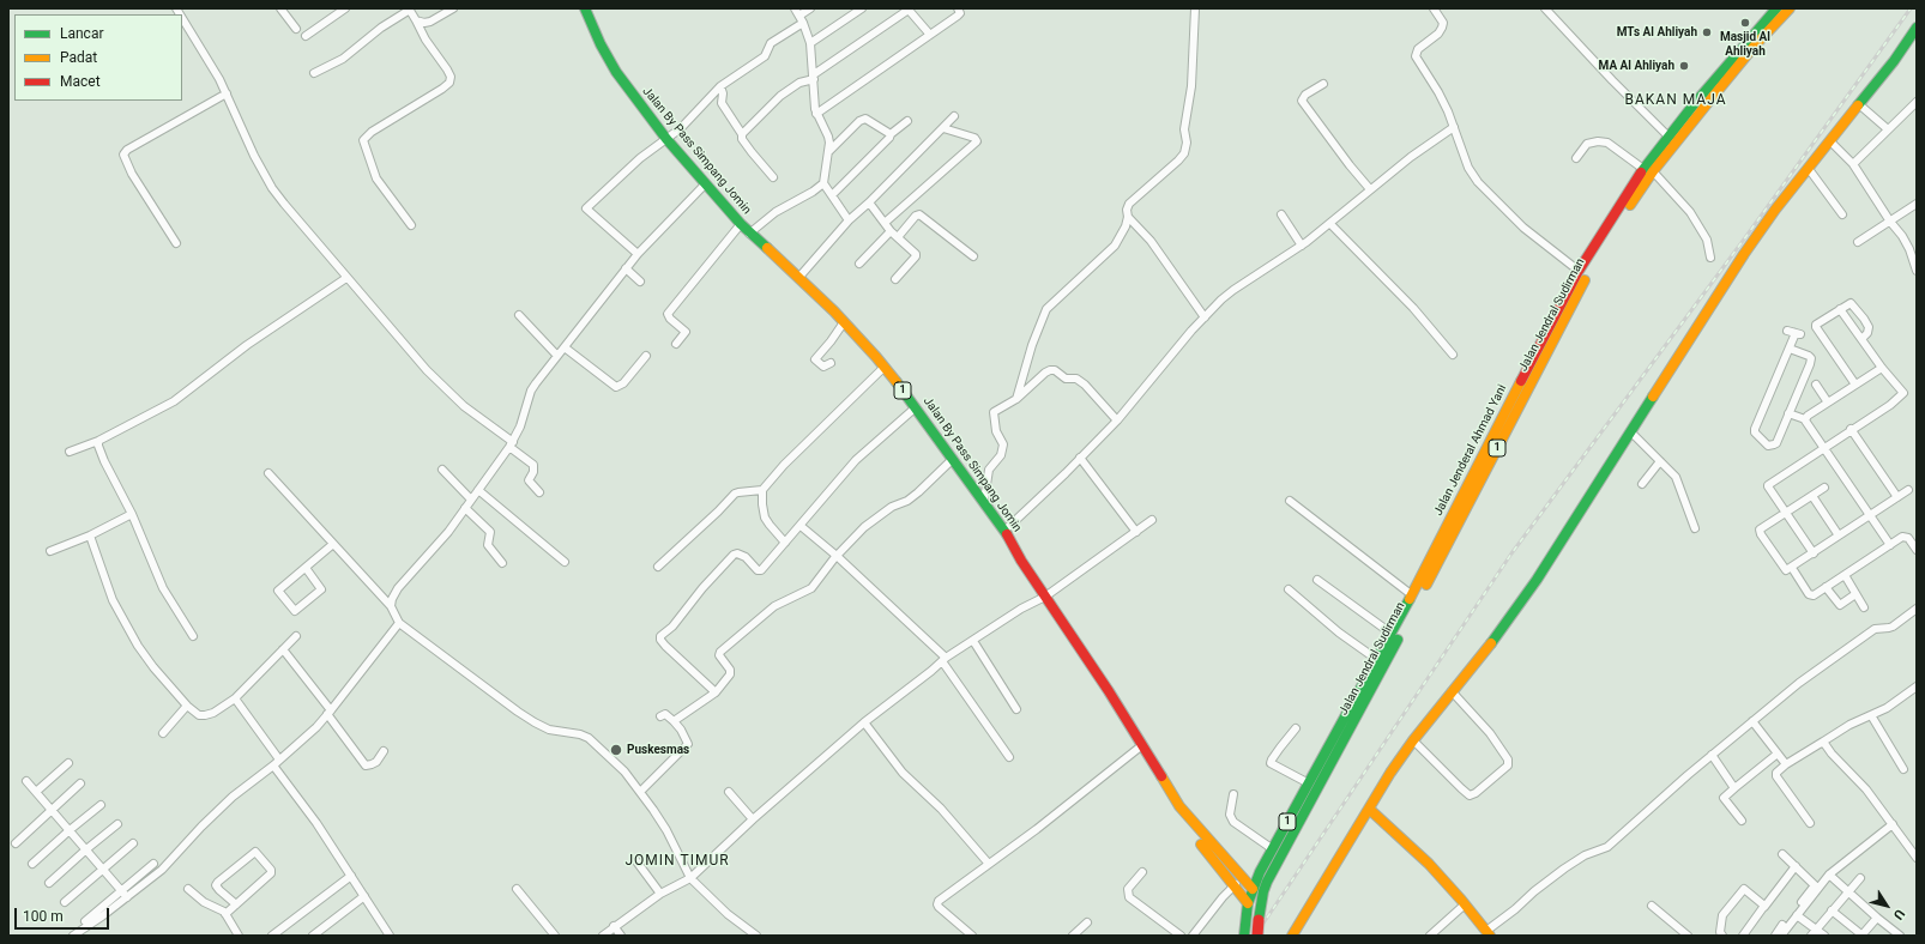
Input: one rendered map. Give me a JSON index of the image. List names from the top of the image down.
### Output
{
  "streets": {
    "main road": [
      "Jalan By Pass Simpang Jomin",
      "Jalan Jendral Sudirman",
      "1",
      "Jalan Jenderal Ahmad Yani"
    ]
  },
  "crossings": [
    ["Jalan By Pass Simpang Jomin", "Jalan Jenderal Ahmad Yani"],
    ["Jalan Jendral Sudirman", "Jalan Jenderal Ahmad Yani"]
  ],
  "districts": ["BAKAN MAJA", "JOMIN TIMUR"],
  "places": [
    "Masjid Al Ahliyah",
    "MTs Al Ahliyah",
    "MA Al Ahliyah",
    "Puskesmas"
  ],
  "legend": ["Lancar", "Padat", "Macet"],
  "scale_bar": "100 m",
  "north": "bottom right"
}
